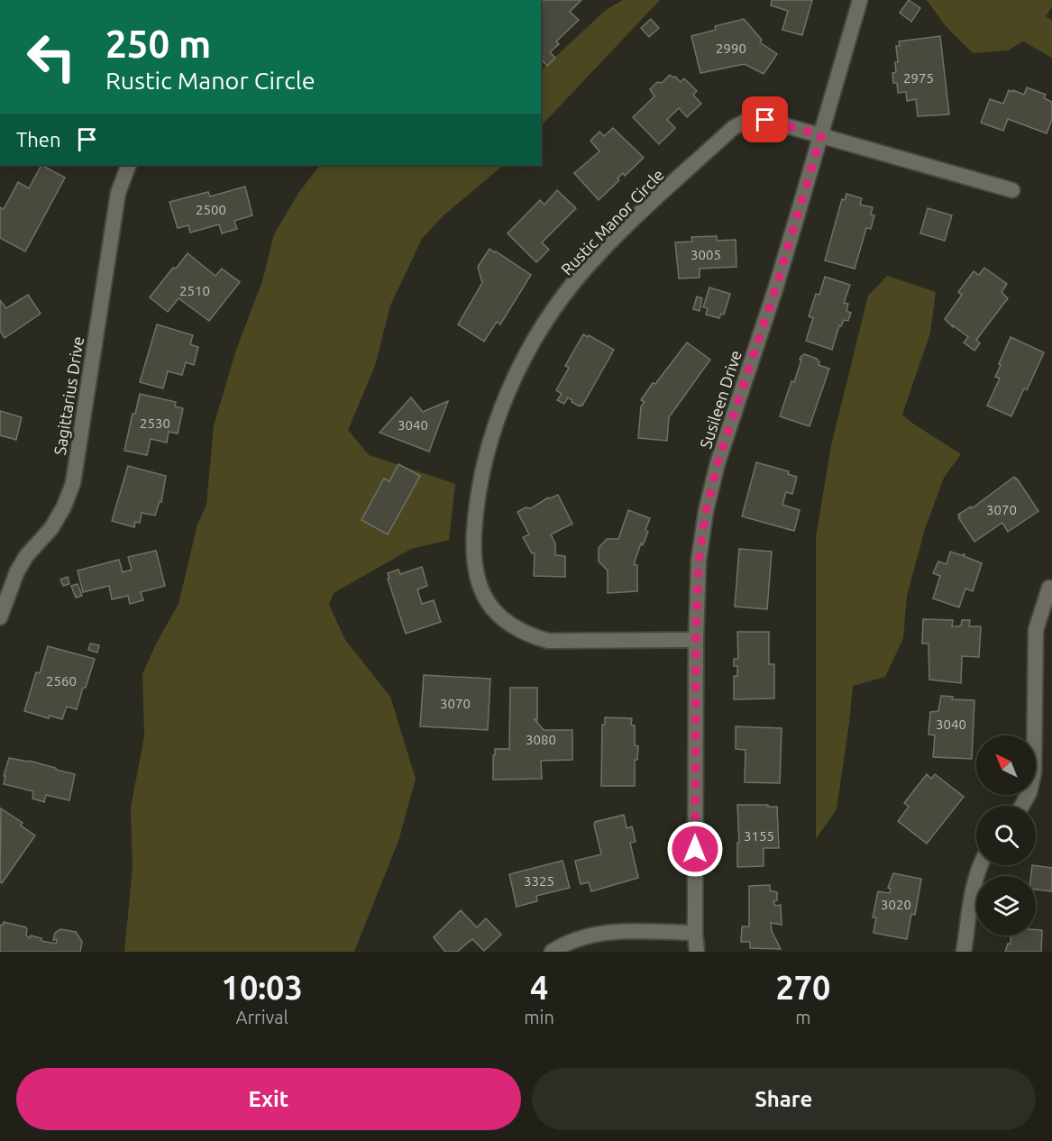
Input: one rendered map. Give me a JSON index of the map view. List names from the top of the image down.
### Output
{
  "streets": {
    "street": ["Rustic Manor Circle", "Sagittarius Drive", "Susileen Drive"]
  },
  "crossings": [
    ["Rustic Manor Circle", "Susileen Drive"]
  ],
  "house_numbers": [
    "2990",
    "2975",
    "2500",
    "3005",
    "2510",
    "2530",
    "3040",
    "3070",
    "2560",
    "3070",
    "3040",
    "3080",
    "3155",
    "3325",
    "3020"
  ],
  "north": "top left",
  "page": {
    "turn": ["250 m", "Rustic Manor Circle"],
    "then": "Then",
    "eta": [
      "10:03",
      "Arrival",
      "4",
      "min",
      "270",
      "m"
    ],
    "buttons": ["Exit", "Share"]
  }
}
